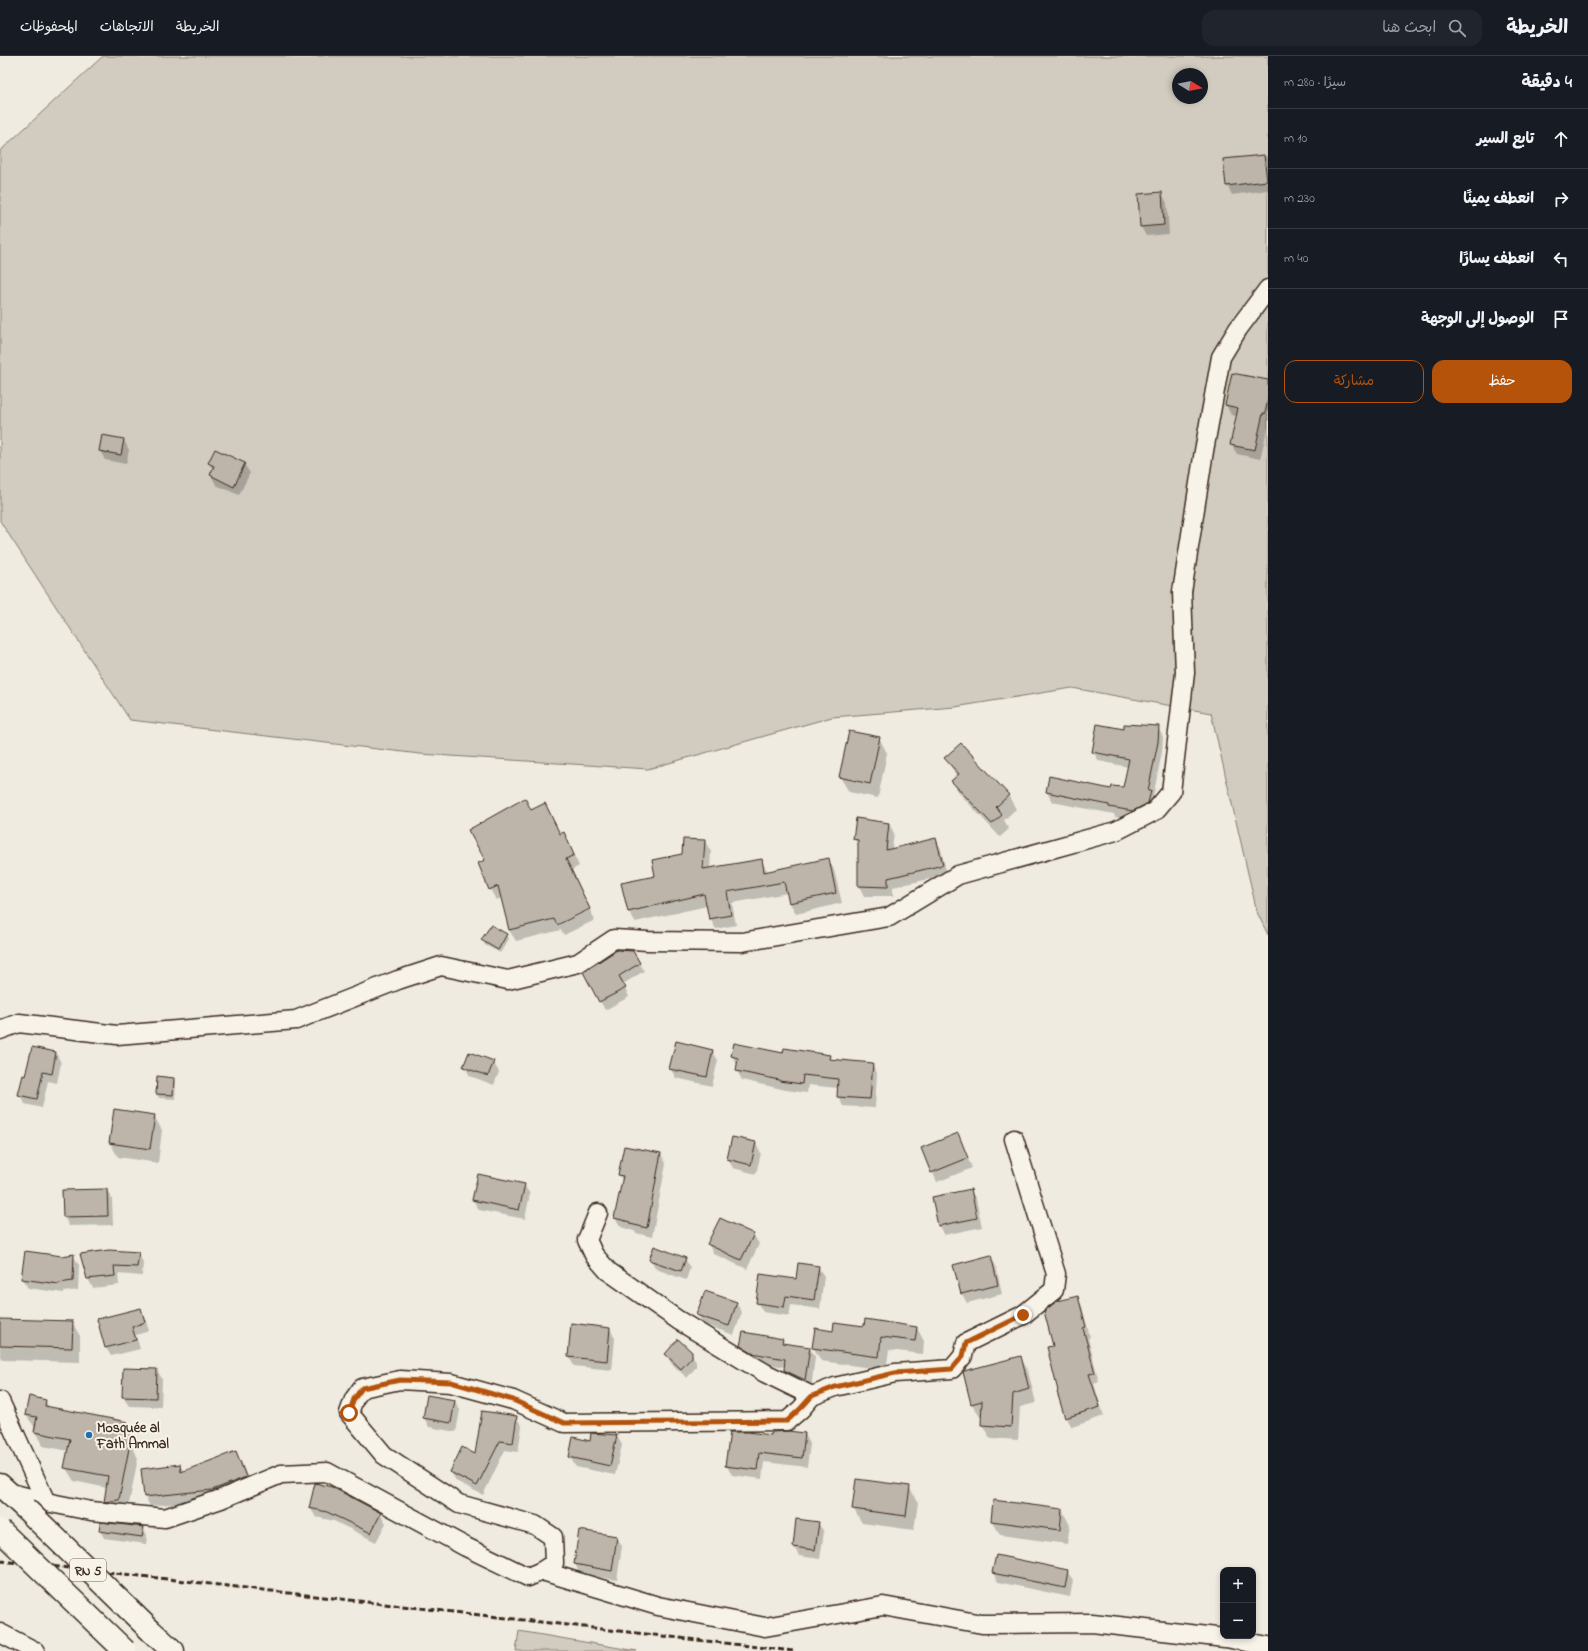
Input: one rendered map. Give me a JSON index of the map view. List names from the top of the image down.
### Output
{
  "streets": {
    "highway": ["RN 5"]
  },
  "places": ["Mosquée al Fath Ammal"],
  "north": "right",
  "page": {
    "header": "الخريطة",
    "search": "ابحث هنا",
    "nav": ["الخريطة", "الاتجاهات", "المحفوظات"],
    "heading": ["4 دقيقة", "سيرًا · 280 m"],
    "list": [
      ["تابع السير", "10 m"],
      ["انعطف يمينًا", "230 m"],
      ["انعطف يسارًا", "40 m"],
      "الوصول إلى الوجهة"
    ],
    "buttons": ["حفظ", "مشاركة"],
    "map_buttons": ["+", "−"]
  }
}
